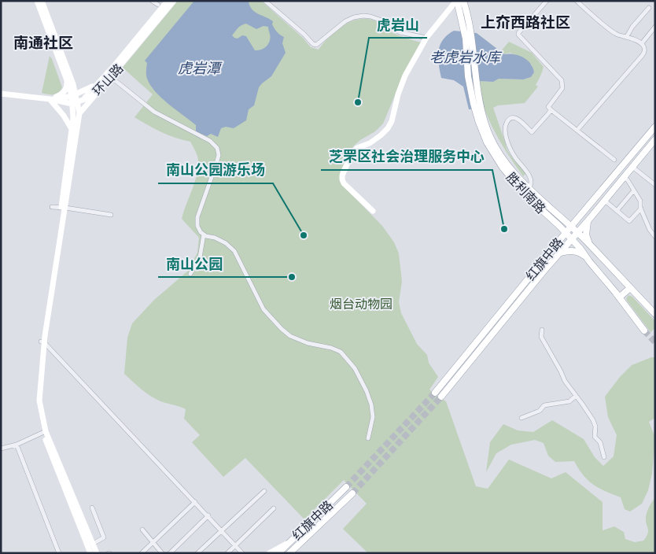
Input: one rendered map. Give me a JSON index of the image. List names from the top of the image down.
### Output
{
  "streets": {
    "main road": ["环山路", "胜利南路", "红旗中路"]
  },
  "crossings": [
    ["胜利南路", "红旗中路"]
  ],
  "districts": ["上夼西路社区", "南通社区"],
  "water": ["老虎岩水库", "虎岩潭"],
  "parks": ["烟台动物园"],
  "places": [
    "虎岩山",
    "芝罘区社会治理服务中心",
    "南山公园游乐场",
    "南山公园"
  ]
}
